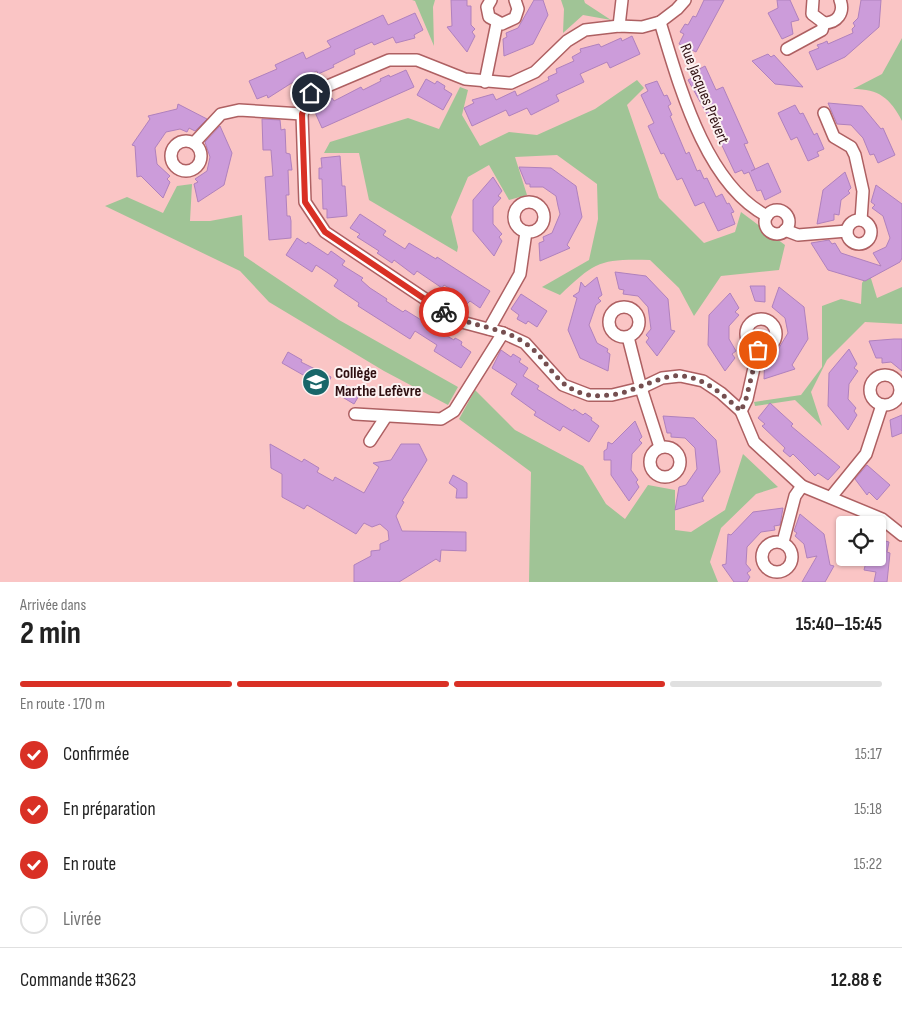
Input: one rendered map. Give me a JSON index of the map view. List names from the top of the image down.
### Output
{
  "streets": {
    "street": ["Rue Jacques Prévert"]
  },
  "places": {
    "school or university": ["Collège Marthe Lefèvre"]
  },
  "page": {
    "heading": ["2 min", "Arrivée dans", "15:40–15:45"],
    "panel": ["Commande #3623", "12.88 €"],
    "bar": "En route · 170 m",
    "list": [
      ["Confirmée", "15:17"],
      ["En préparation", "15:18"],
      ["En route", "15:22"],
      "Livrée"
    ]
  }
}
